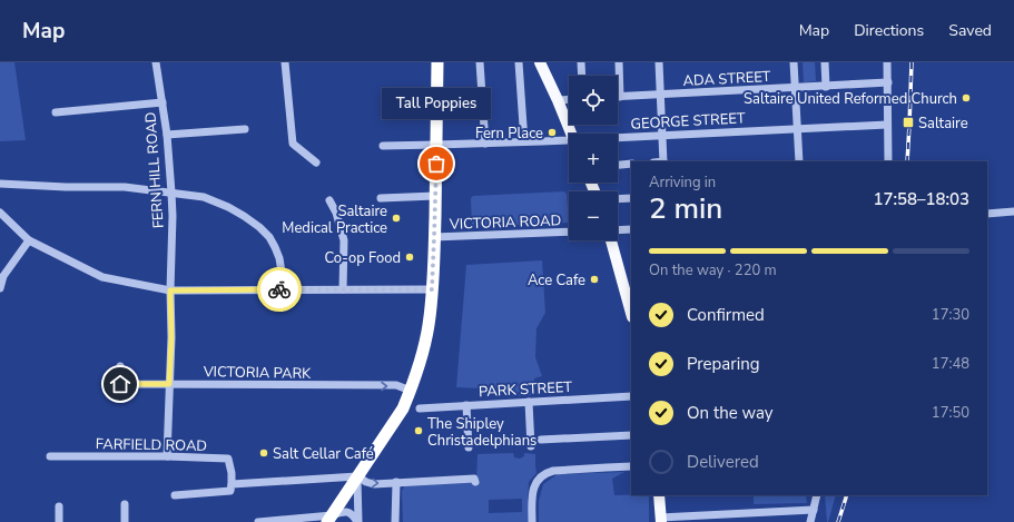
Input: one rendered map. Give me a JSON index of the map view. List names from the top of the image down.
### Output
{
  "streets": {
    "street": [
      "ADA STREET",
      "GEORGE STREET",
      "FERN HILL ROAD",
      "VICTORIA ROAD",
      "VICTORIA PARK",
      "PARK STREET",
      "FARFIELD ROAD"
    ]
  },
  "crossings": [
    ["FERN HILL ROAD", "VICTORIA PARK"],
    ["FERN HILL ROAD", "FARFIELD ROAD"]
  ],
  "one_way": ["VICTORIA PARK"],
  "places": {
    "other": [
      "Saltaire United Reformed Church",
      "Fern Place",
      "Tall Poppies",
      "Saltaire Medical Practice",
      "Co-op Food",
      "Ace Cafe",
      "The Shipley Christadelphians",
      "Salt Cellar Café"
    ],
    "transit": ["Saltaire"]
  },
  "page": {
    "header": "Map",
    "nav": ["Map", "Directions", "Saved"],
    "map_buttons": ["+", "−"],
    "bubble": "Tall Poppies",
    "heading": ["2 min", "Arriving in", "17:58–18:03"],
    "bar": "On the way · 220 m",
    "list": [
      ["Confirmed", "17:30"],
      ["Preparing", "17:48"],
      ["On the way", "17:50"],
      "Delivered"
    ]
  }
}
